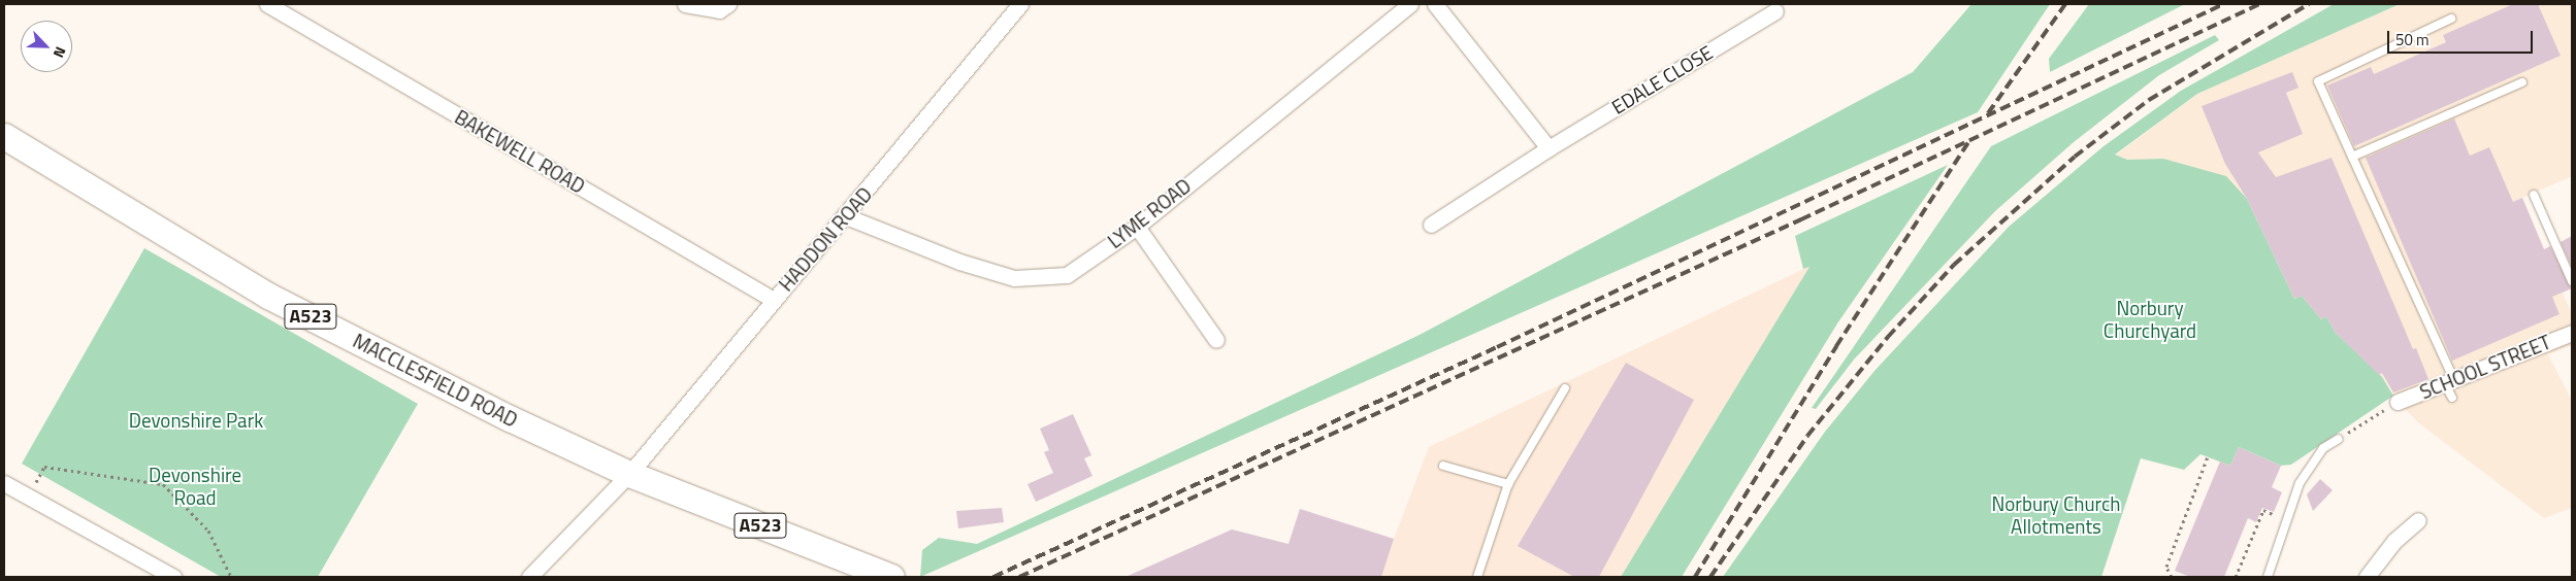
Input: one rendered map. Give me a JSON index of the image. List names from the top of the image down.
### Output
{
  "streets": {
    "highway": ["A523", "MACCLESFIELD ROAD"],
    "street": [
      "EDALE CLOSE",
      "BAKEWELL ROAD",
      "LYME ROAD",
      "HADDON ROAD",
      "SCHOOL STREET"
    ]
  },
  "crossings": [
    ["BAKEWELL ROAD", "HADDON ROAD"],
    ["LYME ROAD", "HADDON ROAD"],
    ["HADDON ROAD", "MACCLESFIELD ROAD"]
  ],
  "parks": [
    "Norbury Churchyard",
    "Devonshire Park",
    "Devonshire Road",
    "Norbury Church Allotments"
  ],
  "scale_bar": "50 m",
  "north": "bottom right"
}
